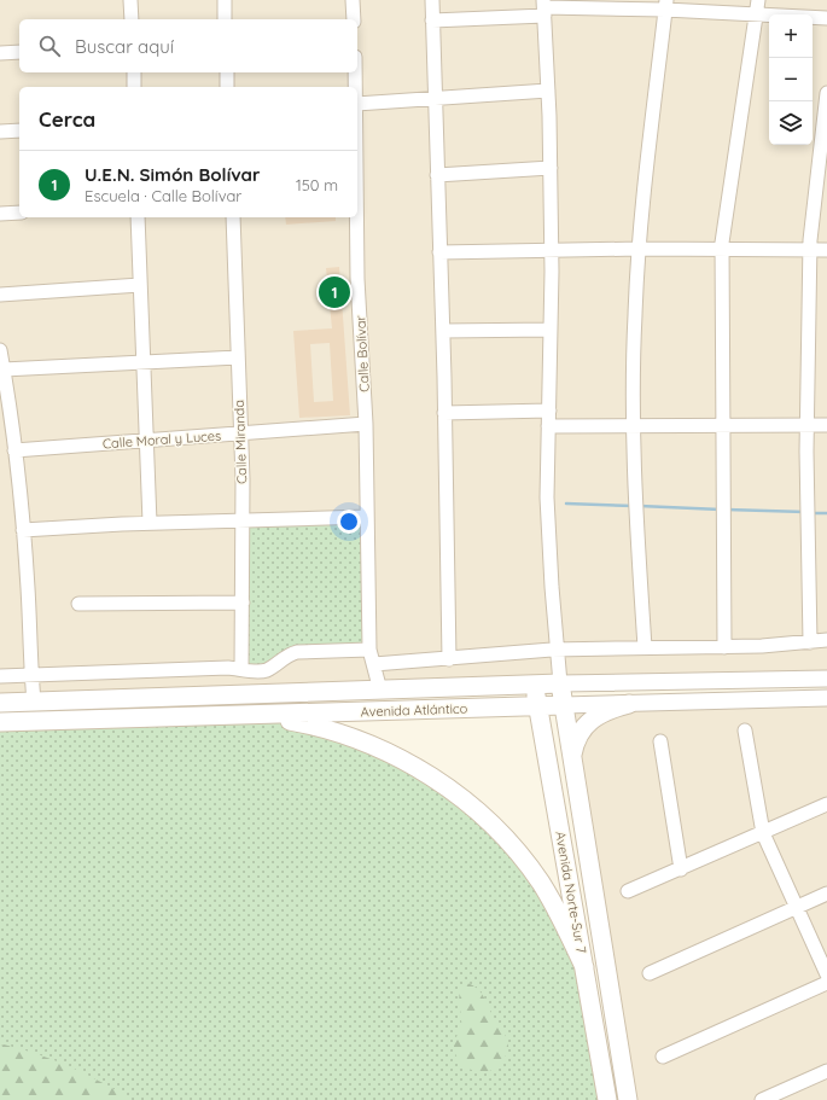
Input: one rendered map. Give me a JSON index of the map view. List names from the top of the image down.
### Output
{
  "streets": {
    "main road": ["Avenida Atlántico", "Avenida Norte-Sur 7"],
    "street": ["Calle Bolívar", "Calle Moral y Luces", "Calle Miranda"]
  },
  "crossings": [
    ["Calle Bolívar", "Calle Moral y Luces"],
    ["Calle Bolívar", "Avenida Atlántico"],
    ["Calle Moral y Luces", "Calle Miranda"],
    ["Avenida Atlántico", "Avenida Norte-Sur 7"]
  ],
  "page": {
    "map_buttons": ["+", "−"],
    "search": "Buscar aquí",
    "heading": "Cerca",
    "list": [
      {
        "mark": "1",
        "name": "U.E.N. Simón Bolívar",
        "note": "Escuela · Calle Bolívar",
        "value": "150 m"
      }
    ],
    "pins": "1"
  }
}
